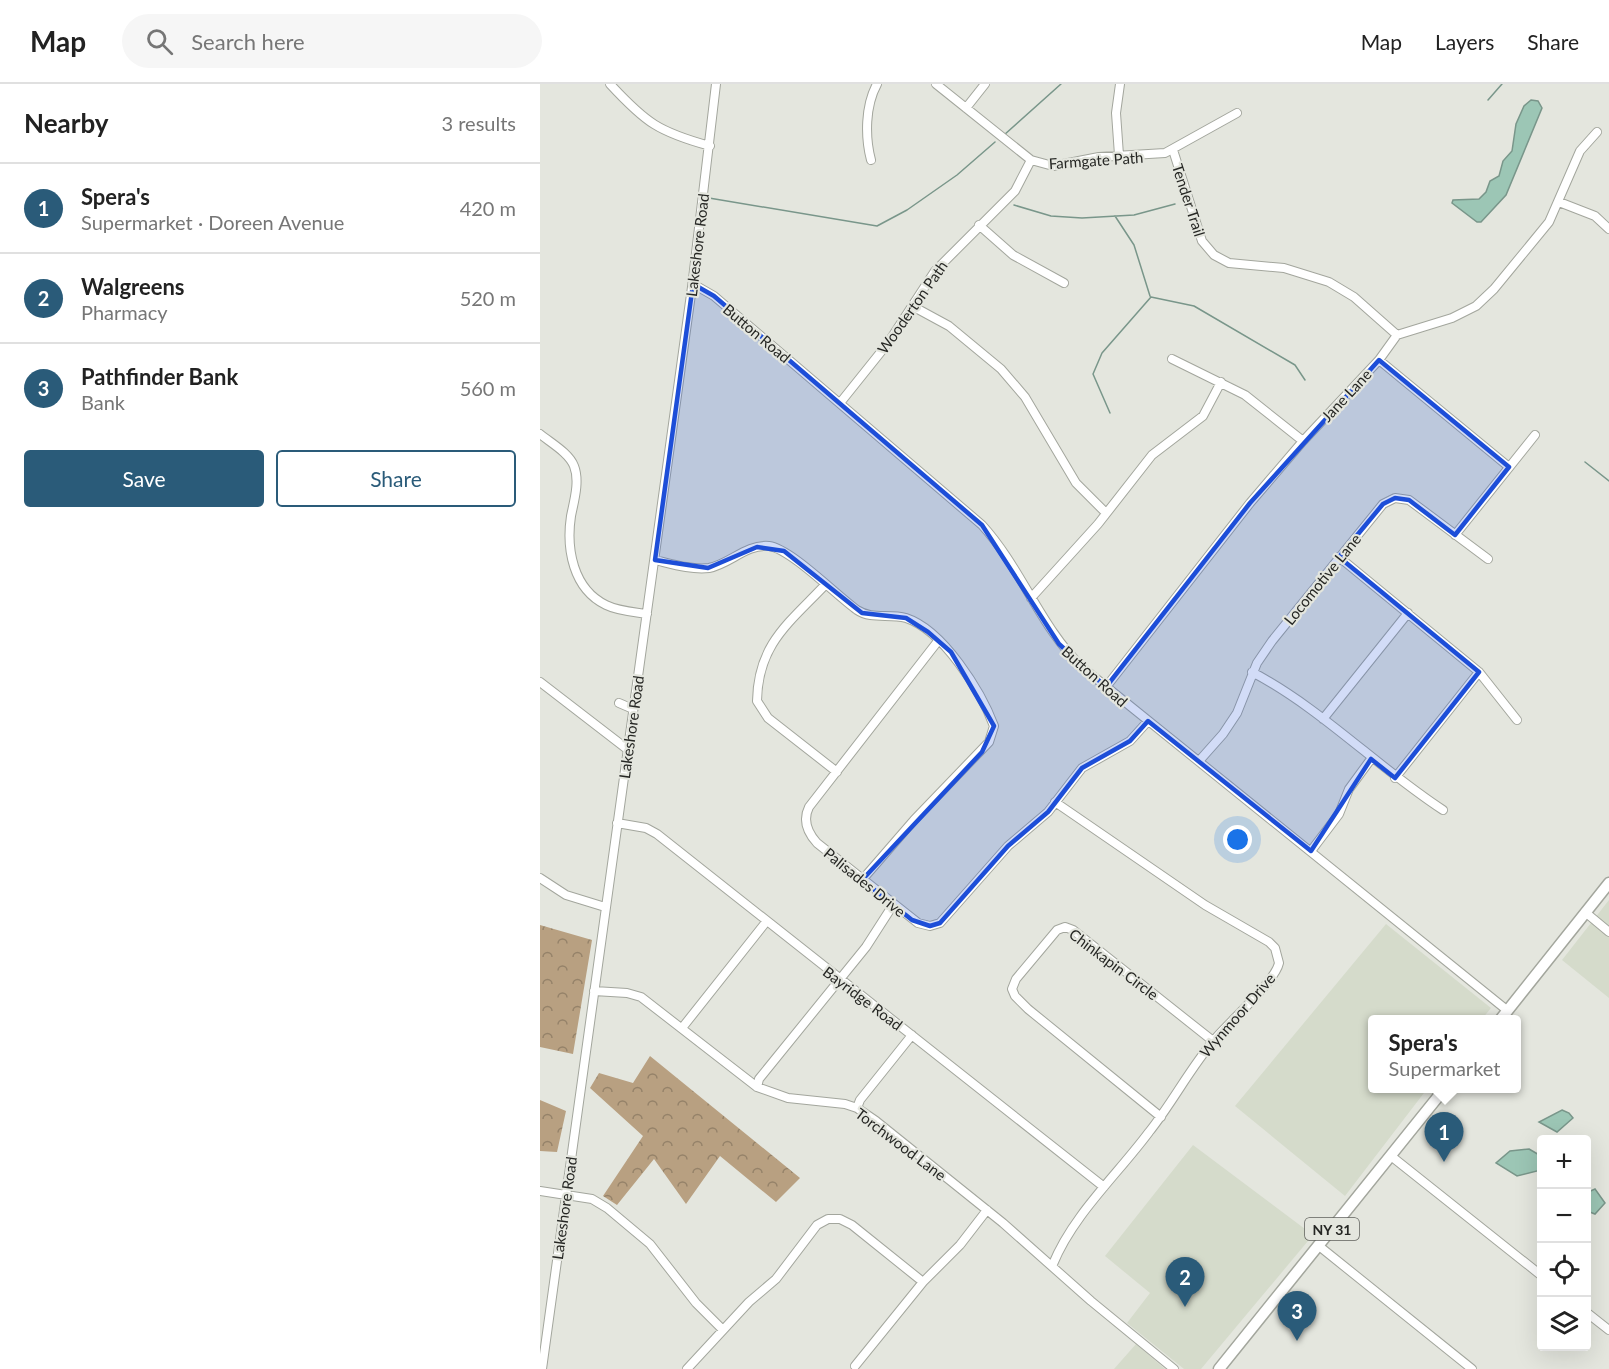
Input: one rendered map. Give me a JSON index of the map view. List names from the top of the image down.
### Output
{
  "streets": {
    "main road": ["NY 31"],
    "street": [
      "Farmgate Path",
      "Tender Trail",
      "Lakeshore Road",
      "Wooderton Path",
      "Button Road",
      "Jane Lane",
      "Locomotive Lane",
      "Palisades Drive",
      "Chinkapin Circle",
      "Bayridge Road",
      "Wynmoor Drive",
      "Torchwood Lane"
    ]
  },
  "crossings": [
    ["Farmgate Path", "Tender Trail"],
    ["Farmgate Path", "Wooderton Path"],
    ["Tender Trail", "Jane Lane"],
    ["Lakeshore Road", "Button Road"],
    ["Lakeshore Road", "Bayridge Road"],
    ["Lakeshore Road", "Torchwood Lane"],
    ["Wooderton Path", "Button Road"],
    ["Button Road", "Jane Lane"],
    ["Button Road", "Locomotive Lane"],
    ["Button Road", "Palisades Drive"],
    ["Palisades Drive", "Wynmoor Drive"],
    ["Chinkapin Circle", "Wynmoor Drive"],
    ["Bayridge Road", "Wynmoor Drive"],
    ["Wynmoor Drive", "Torchwood Lane"]
  ],
  "page": {
    "header": "Map",
    "search": "Search here",
    "nav": ["Map", "Layers", "Share"],
    "heading": ["Nearby", "3 results"],
    "list": [
      {
        "mark": "1",
        "name": "Spera's",
        "note": "Supermarket · Doreen Avenue",
        "value": "420 m"
      },
      {
        "mark": "2",
        "name": "Walgreens",
        "note": "Pharmacy",
        "value": "520 m"
      },
      {
        "mark": "3",
        "name": "Pathfinder Bank",
        "note": "Bank",
        "value": "560 m"
      }
    ],
    "buttons": ["Save", "Share"],
    "popup": ["Spera's", "Supermarket"],
    "pins": ["1", "2", "3"],
    "map_buttons": ["+", "−"]
  }
}
